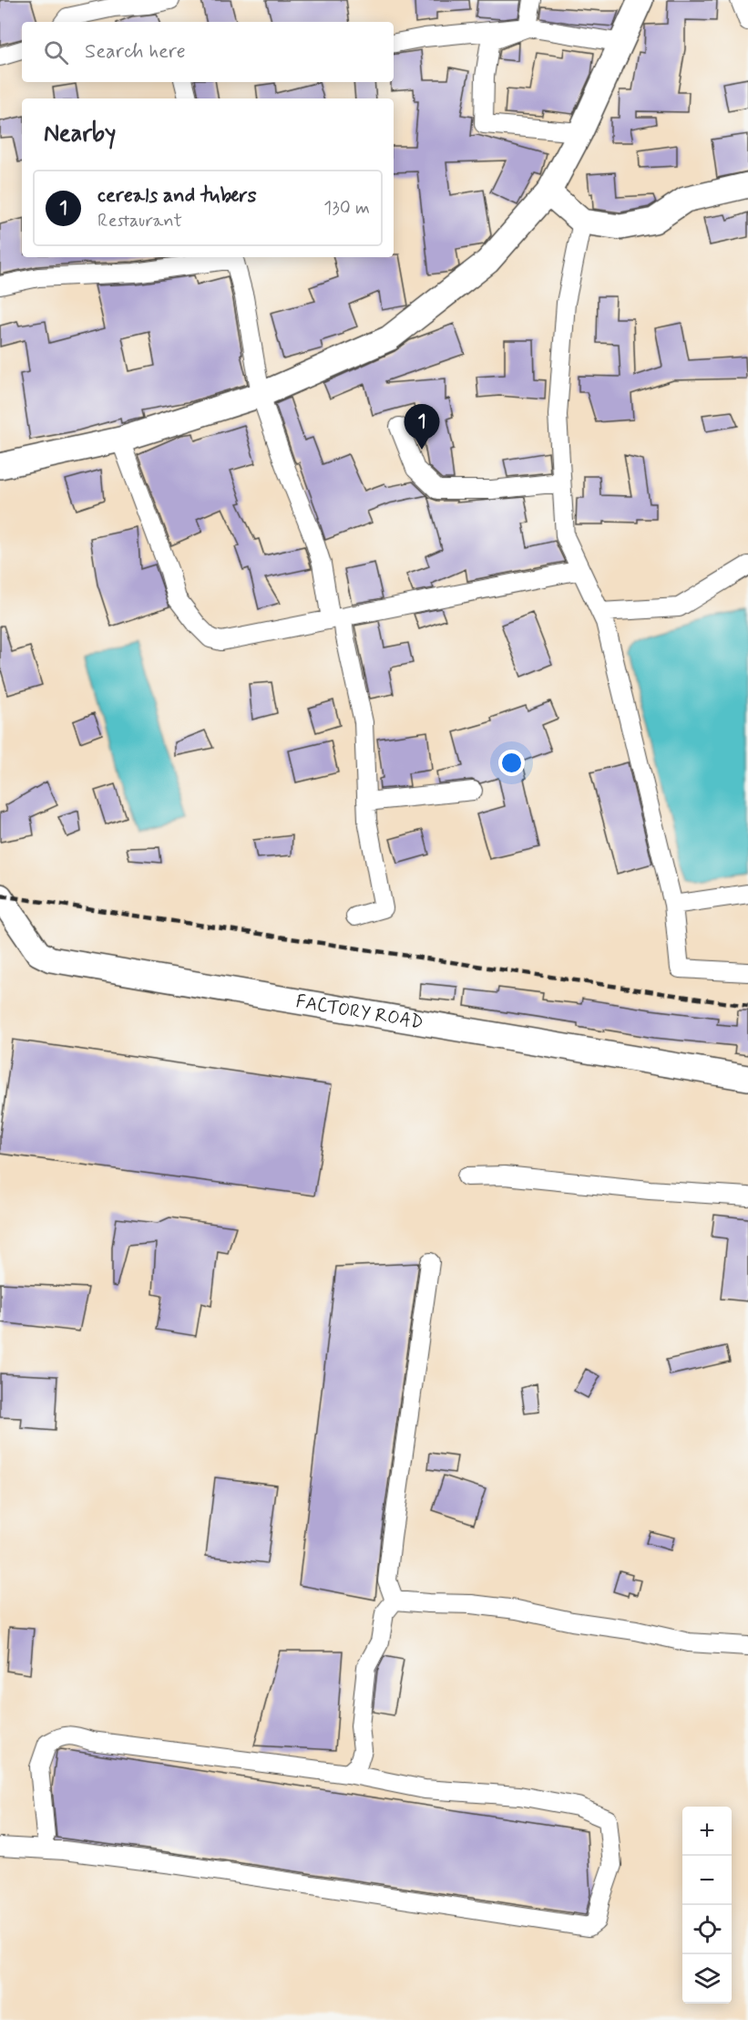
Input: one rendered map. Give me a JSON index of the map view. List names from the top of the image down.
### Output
{
  "streets": {
    "street": ["FACTORY ROAD"]
  },
  "page": {
    "search": "Search here",
    "heading": "Nearby",
    "list": [
      {
        "mark": "1",
        "name": "cereals and tubers",
        "note": "Restaurant",
        "value": "130 m"
      }
    ],
    "pins": "1",
    "map_buttons": ["+", "−"]
  }
}
